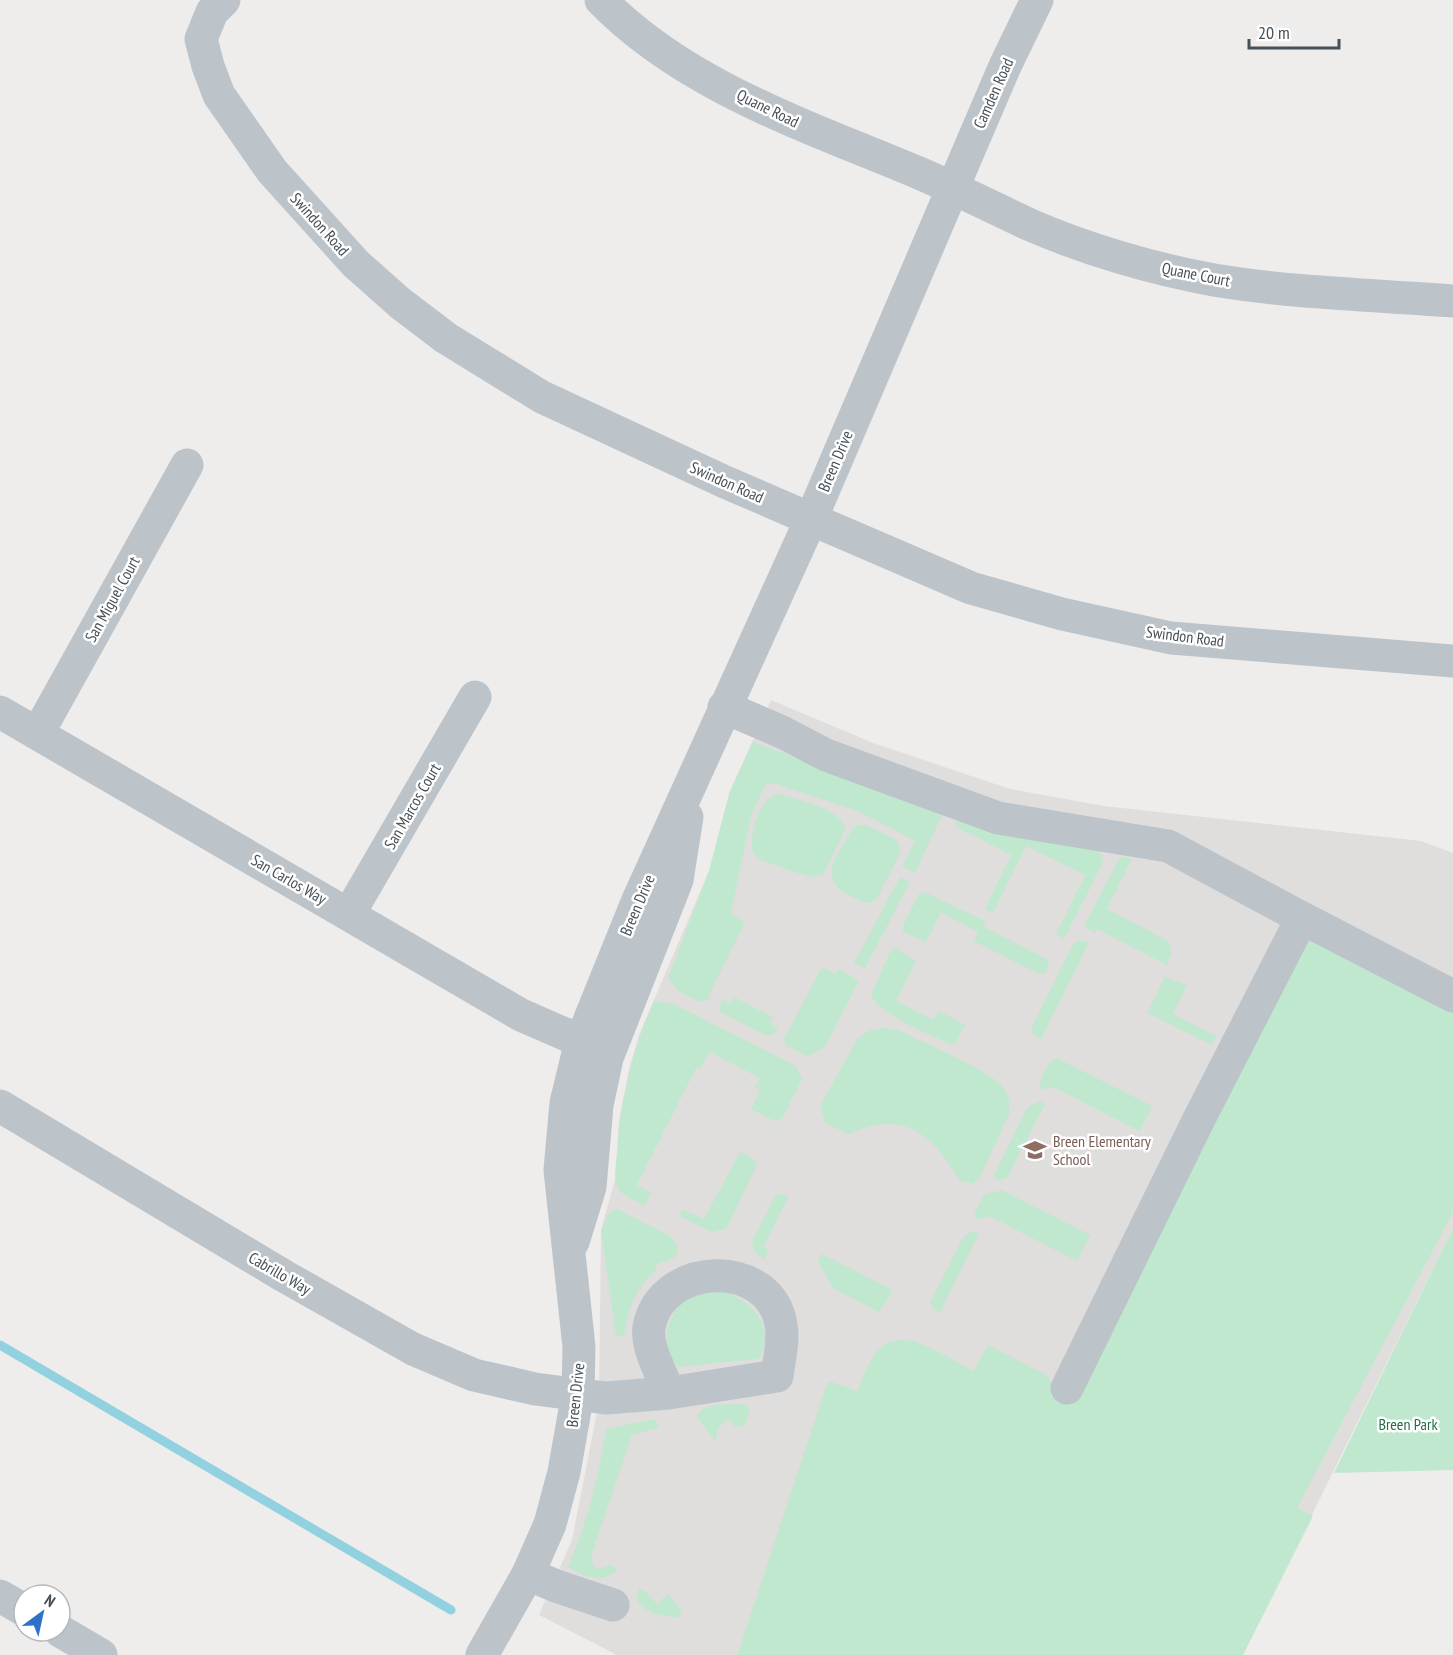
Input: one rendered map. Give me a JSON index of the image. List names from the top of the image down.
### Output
{
  "streets": {
    "street": [
      "Camden Road",
      "Quane Road",
      "Swindon Road",
      "Quane Court",
      "Breen Drive",
      "San Miguel Court",
      "San Marcos Court",
      "San Carlos Way",
      "Cabrillo Way"
    ]
  },
  "crossings": [
    ["Camden Road", "Quane Road"],
    ["Camden Road", "Quane Court"],
    ["Camden Road", "Breen Drive"],
    ["Quane Road", "Quane Court"],
    ["Quane Road", "Breen Drive"],
    ["Swindon Road", "Breen Drive"],
    ["Quane Court", "Breen Drive"],
    ["Breen Drive", "San Carlos Way"],
    ["Breen Drive", "Cabrillo Way"],
    ["San Miguel Court", "San Carlos Way"],
    ["San Marcos Court", "San Carlos Way"]
  ],
  "parks": ["Breen Park"],
  "places": {
    "school or university": ["Breen Elementary School"]
  },
  "scale_bar": "20 m",
  "north": "top right"
}
